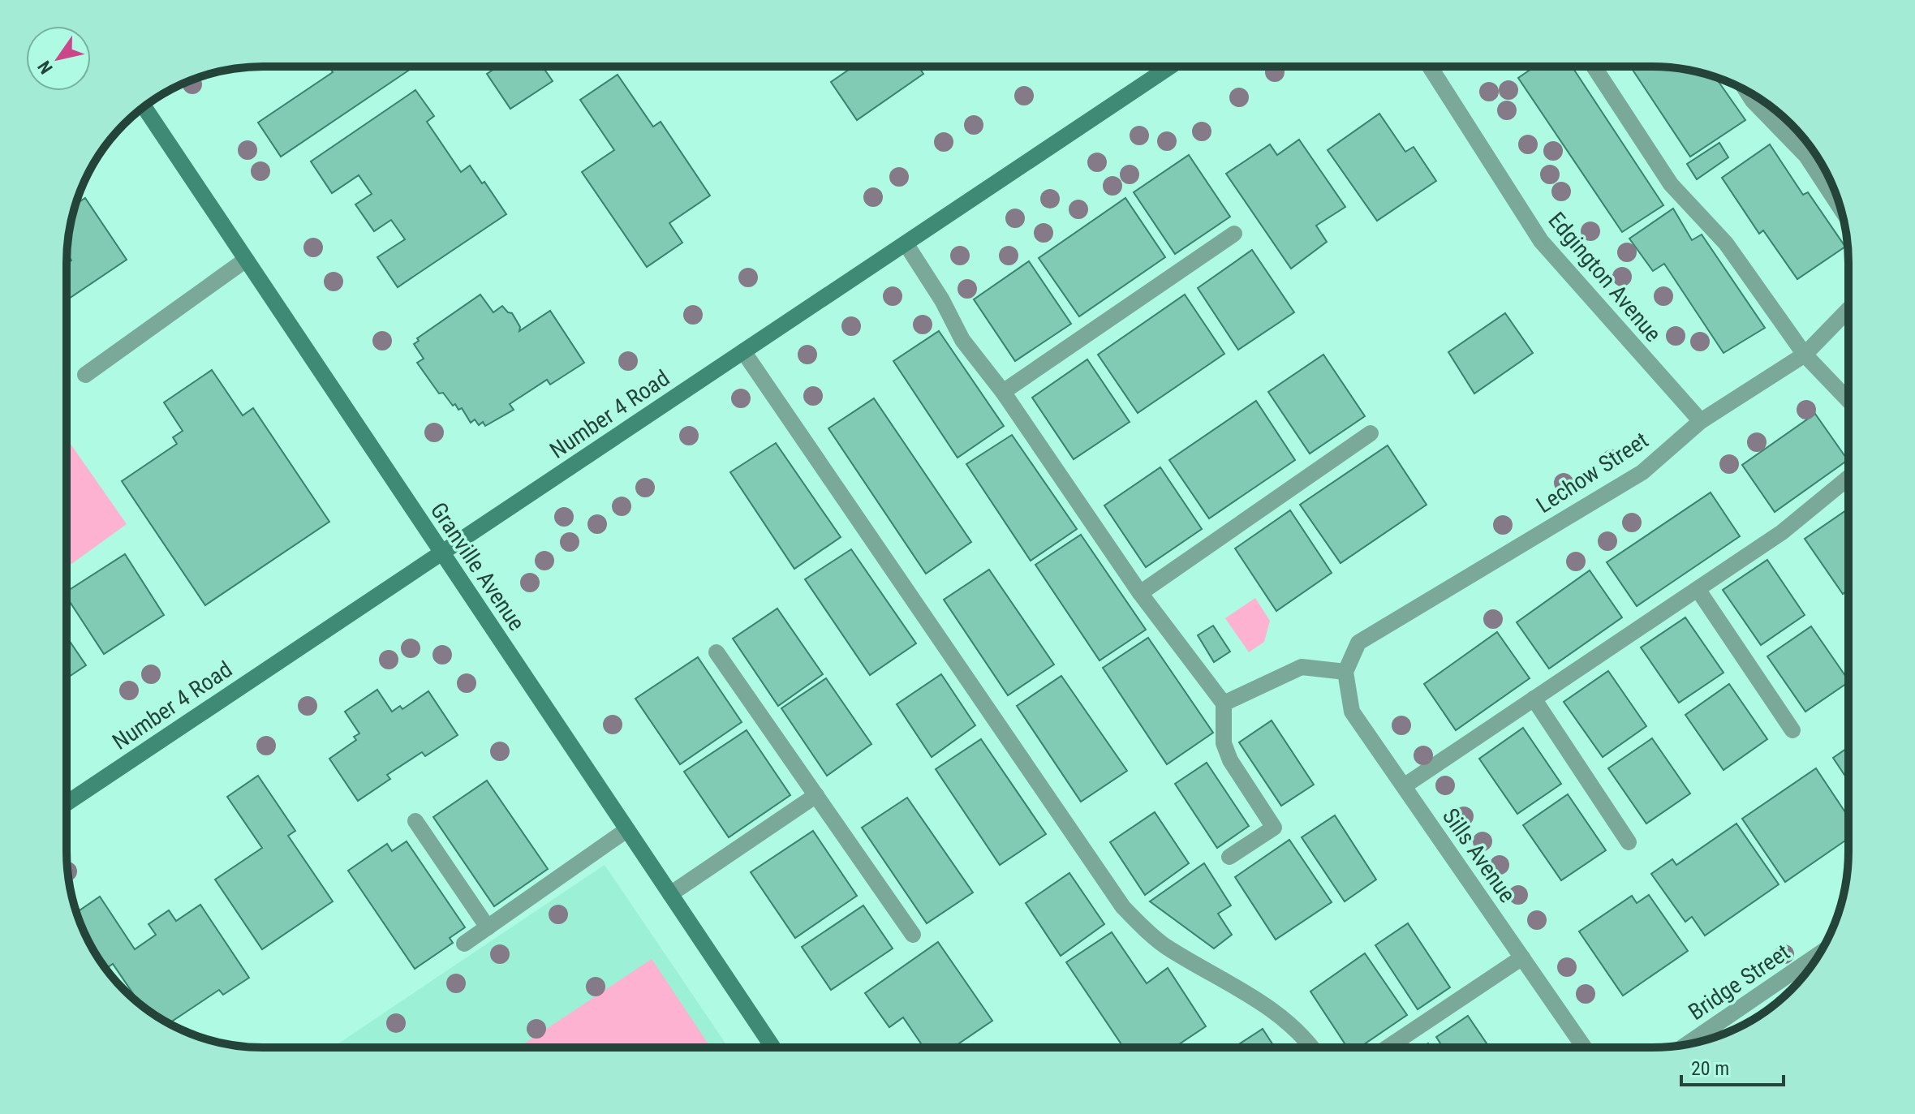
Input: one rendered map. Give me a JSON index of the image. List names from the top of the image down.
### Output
{
  "streets": {
    "main road": ["Number 4 Road", "Granville Avenue"],
    "street": [
      "Edgington Avenue",
      "Lechow Street",
      "Sills Avenue",
      "Bridge Street"
    ]
  },
  "crossings": [
    ["Edgington Avenue", "Lechow Street"],
    ["Number 4 Road", "Granville Avenue"],
    ["Lechow Street", "Sills Avenue"]
  ],
  "scale_bar": "20 m",
  "north": "bottom left"
}
